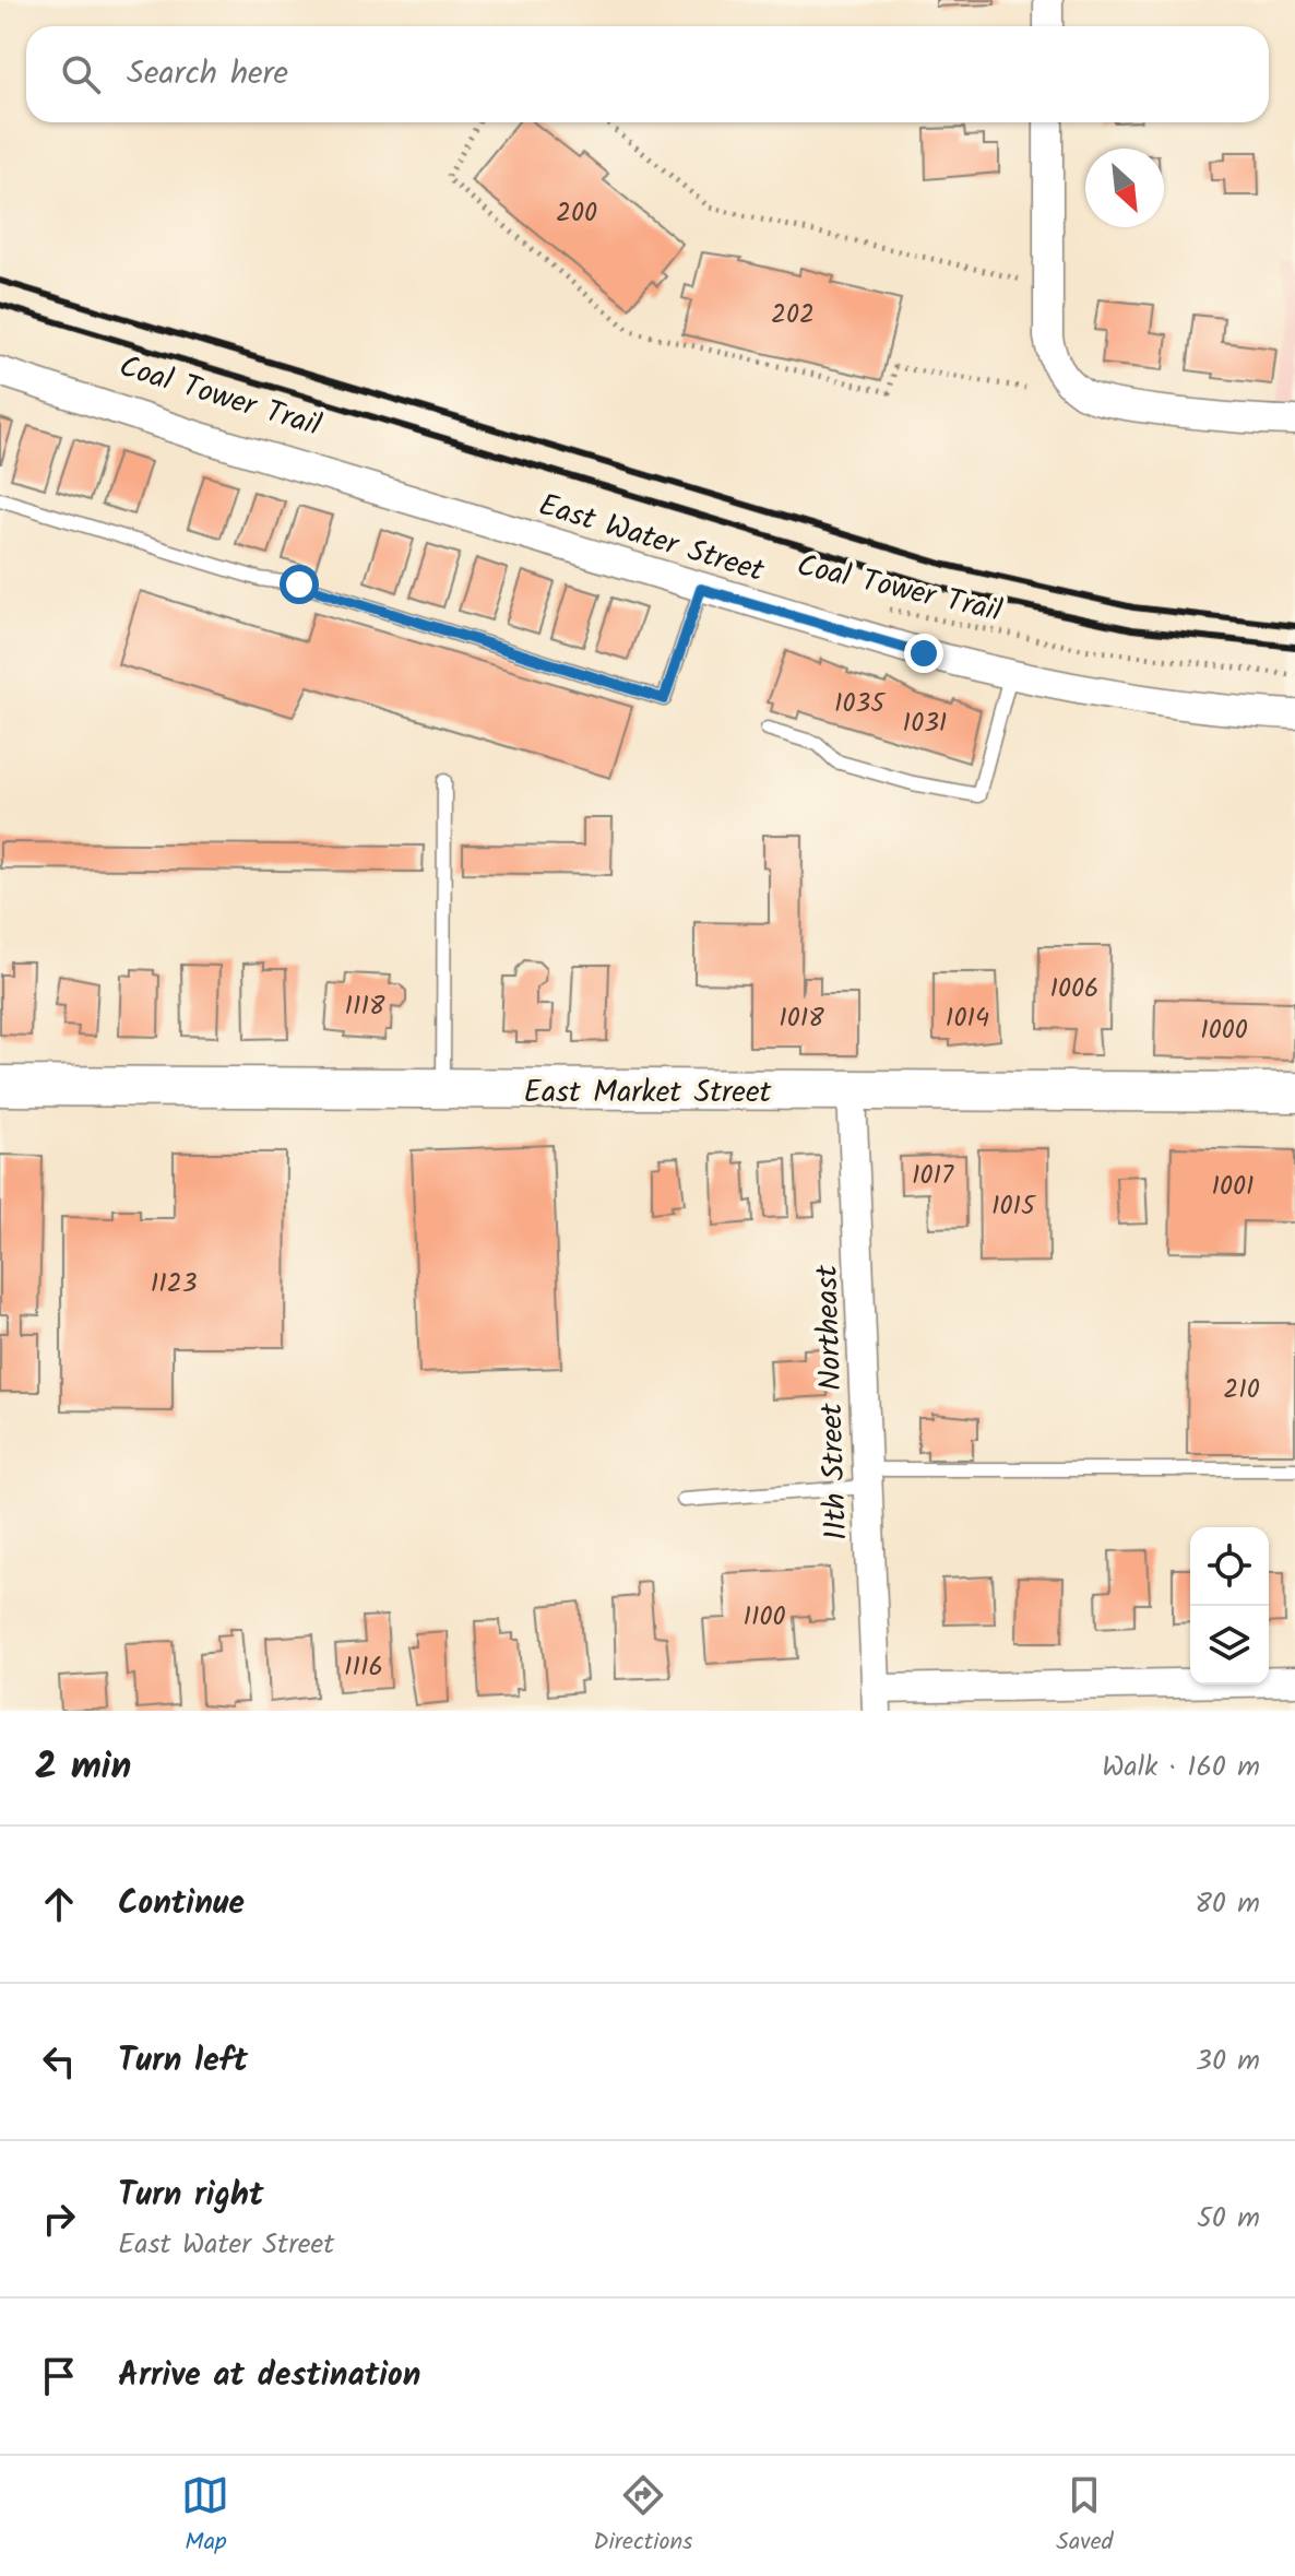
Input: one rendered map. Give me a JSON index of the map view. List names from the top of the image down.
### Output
{
  "streets": {
    "main road": ["East Market Street"],
    "street": ["East Water Street", "11th Street Northeast"],
    "path": ["Coal Tower Trail"]
  },
  "crossings": [
    ["East Market Street", "11th Street Northeast"]
  ],
  "house_numbers": [
    "200",
    "202",
    "1035",
    "1031",
    "1006",
    "1118",
    "1018",
    "1014",
    "1000",
    "1017",
    "1001",
    "1015",
    "1123",
    "210",
    "1100",
    "1116"
  ],
  "north": "bottom right",
  "page": {
    "search": "Search here",
    "heading": ["2 min", "Walk · 160 m"],
    "list": [
      ["Continue", "80 m"],
      ["Turn left", "30 m"],
      ["Turn right", "East Water Street", "50 m"],
      "Arrive at destination"
    ],
    "nav": ["Map", "Directions", "Saved"]
  }
}
